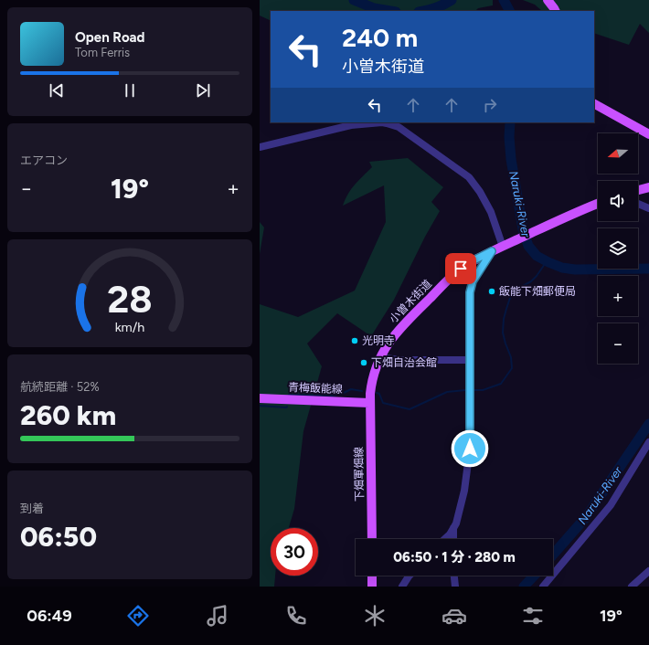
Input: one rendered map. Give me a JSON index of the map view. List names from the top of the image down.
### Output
{
  "streets": {
    "main road": ["小曽木街道", "青梅飯能線", "下畑軍畑線"]
  },
  "crossings": [
    ["小曽木街道", "青梅飯能線"],
    ["小曽木街道", "下畑軍畑線"],
    ["青梅飯能線", "下畑軍畑線"]
  ],
  "water": ["Naruki-River"],
  "places": ["飯能下畑郵便局", "光明寺", "下畑自治会館"],
  "north": "left",
  "page": {
    "turn": ["240 m", "小曽木街道"],
    "song": ["Open Road", "Tom Ferris"],
    "tile": [
      "エアコン",
      ["航続距離 · 52%", "260 km"],
      ["到着", "06:50"]
    ],
    "map_buttons": ["+", "−"],
    "heat": ["−", "19°", "+"],
    "limit": "30",
    "trip": "06:50 · 1 分 · 280 m",
    "tabs": ["06:49", "19°"],
    "gauge": ["28", "km/h"]
  }
}
